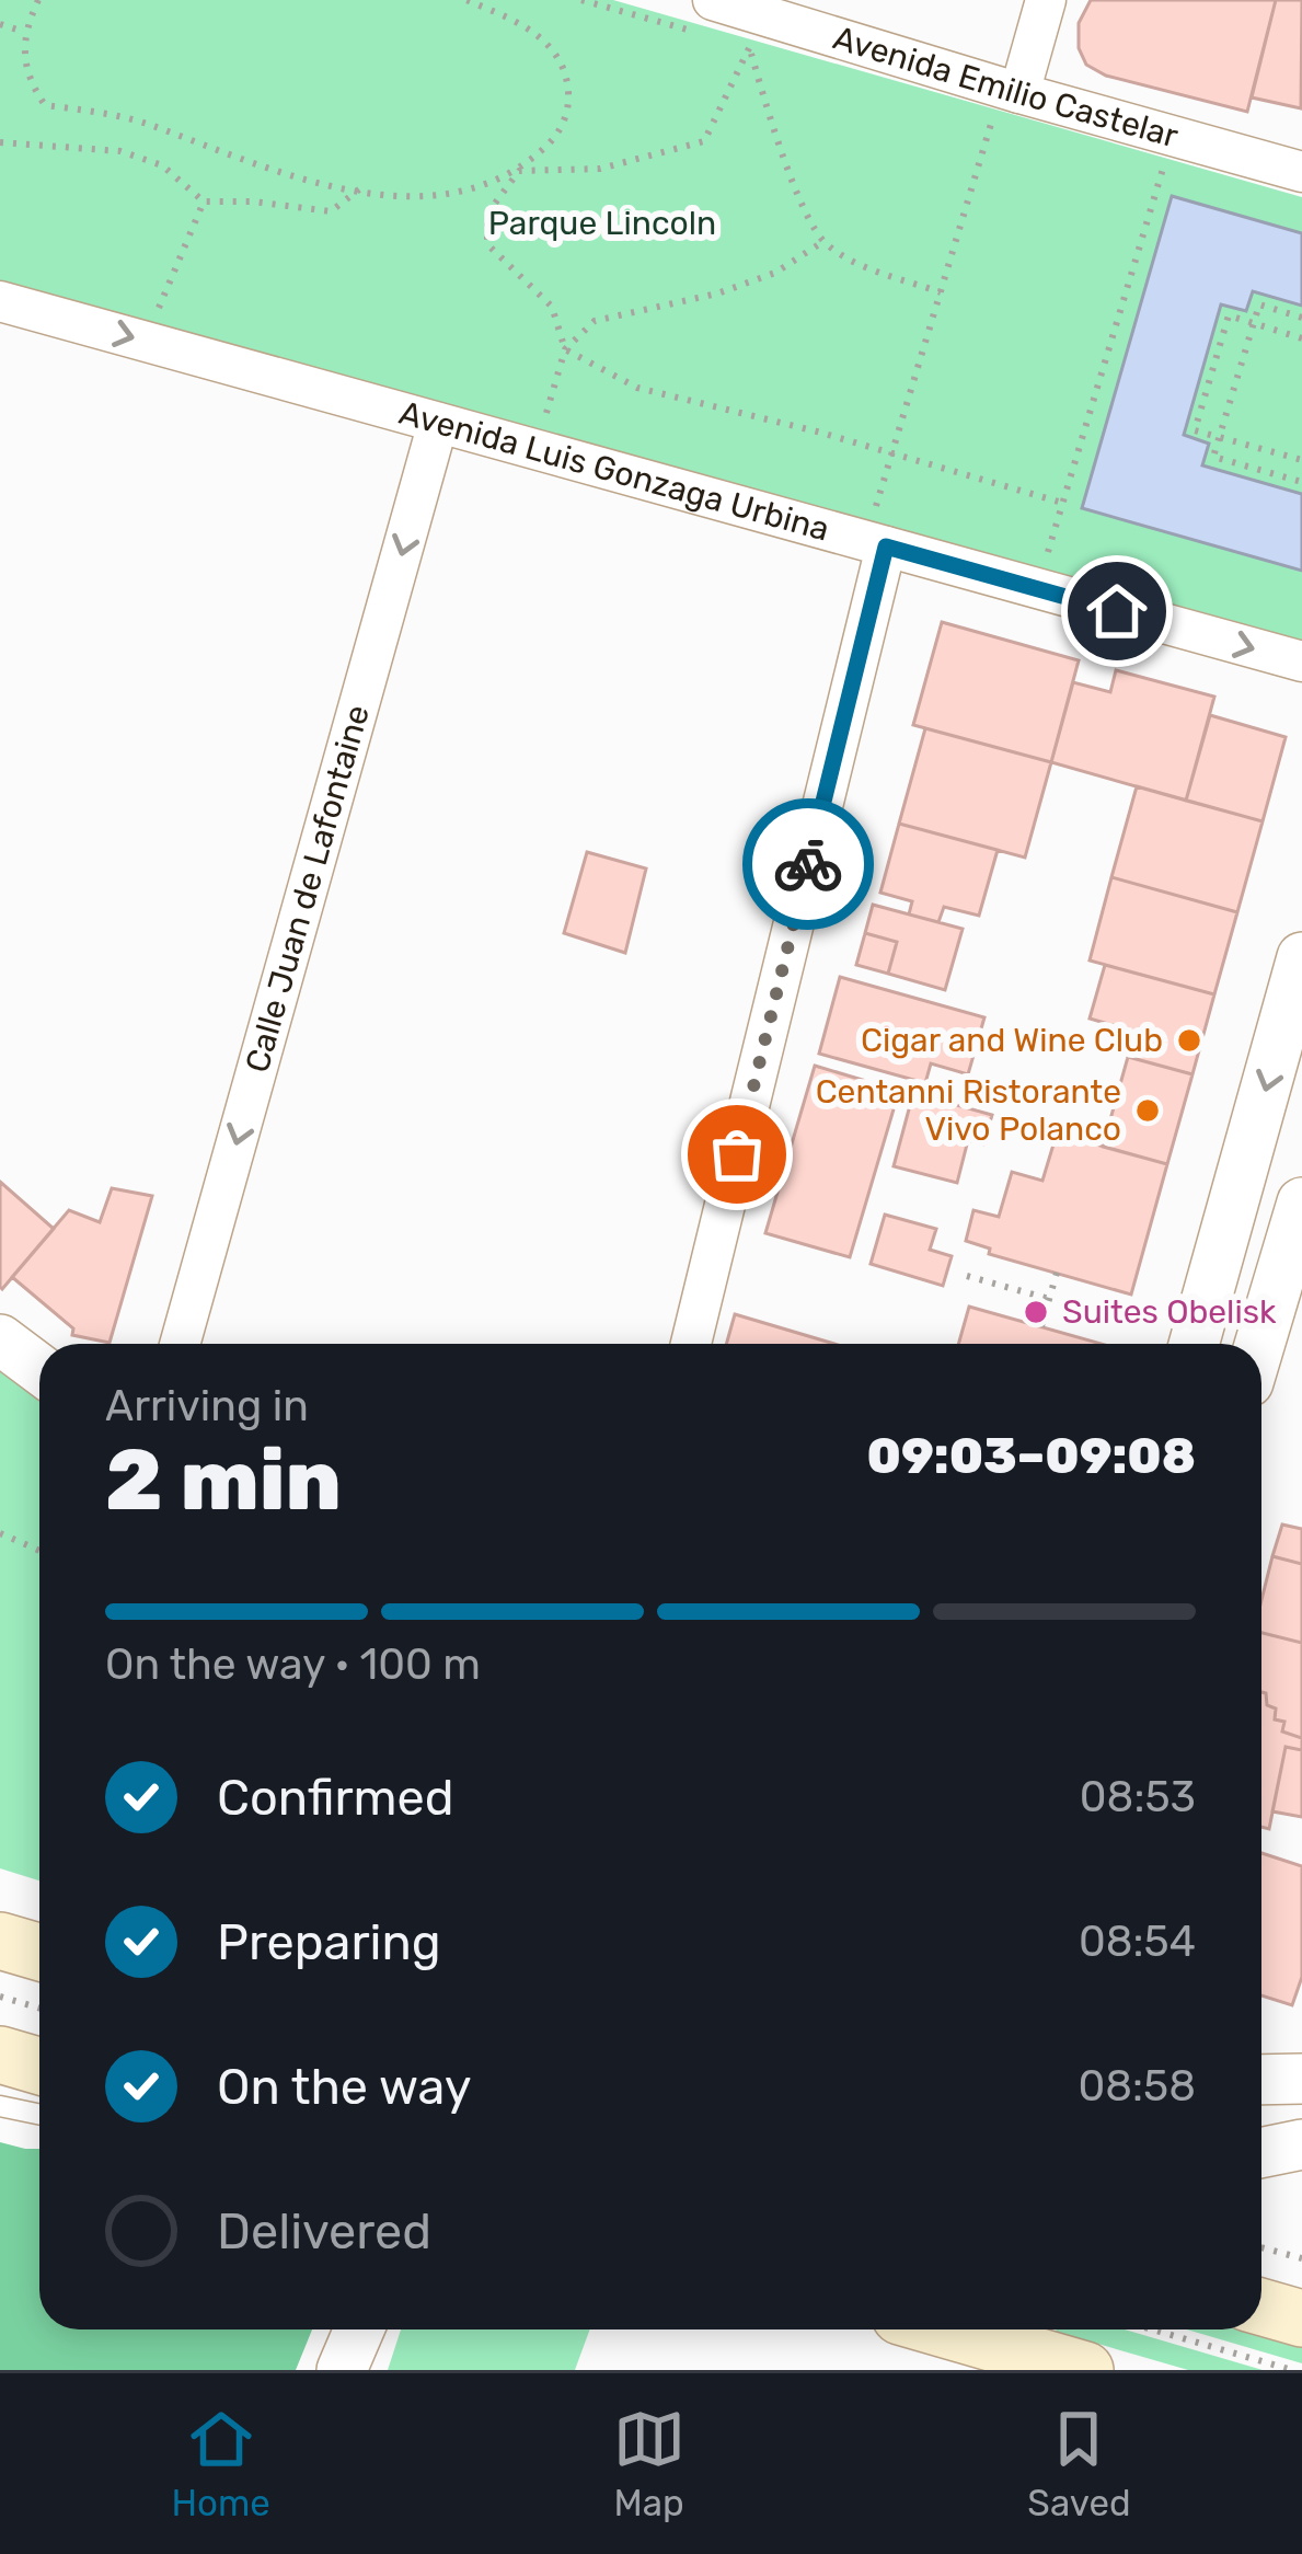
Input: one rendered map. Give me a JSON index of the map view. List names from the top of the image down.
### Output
{
  "streets": {
    "street": ["Avenida Emilio Castelar", "Avenida Luis Gonzaga Urbina", "Calle Juan de Lafontaine"]
  },
  "crossings": [
    ["Avenida Luis Gonzaga Urbina", "Calle Juan de Lafontaine"]
  ],
  "one_way": ["Avenida Luis Gonzaga Urbina", "Calle Juan de Lafontaine"],
  "parks": ["Parque Lincoln"],
  "places": ["Cigar and Wine Club", "Centanni Ristorante Vivo Polanco", "Suites Obelisk"],
  "page": {
    "heading": ["2 min", "Arriving in", "09:03–09:08"],
    "bar": "On the way · 100 m",
    "list": [
      ["Confirmed", "08:53"],
      ["Preparing", "08:54"],
      ["On the way", "08:58"],
      "Delivered"
    ],
    "tabs": ["Home", "Map", "Saved"]
  }
}
